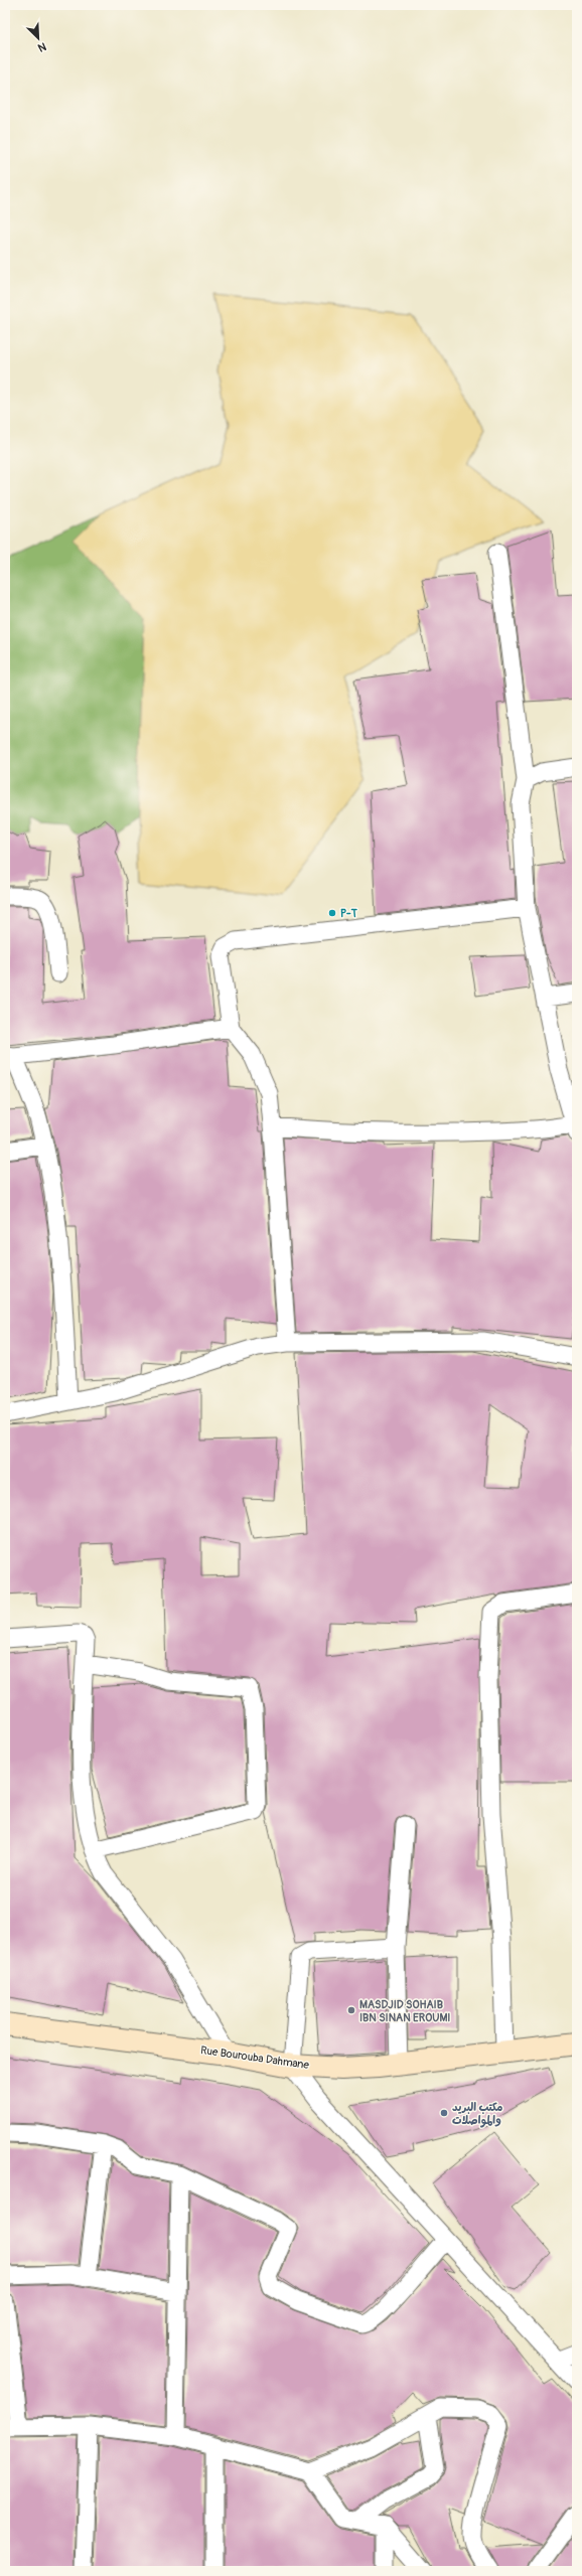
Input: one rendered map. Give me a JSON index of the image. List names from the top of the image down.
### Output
{
  "streets": {
    "street": ["Rue Bourouba Dahmane"]
  },
  "places": ["P-T", "MASDJID SOHAIB IBN SINAN EROUMI", "مكتب البريد والمواصلات"],
  "north": "bottom right"
}
